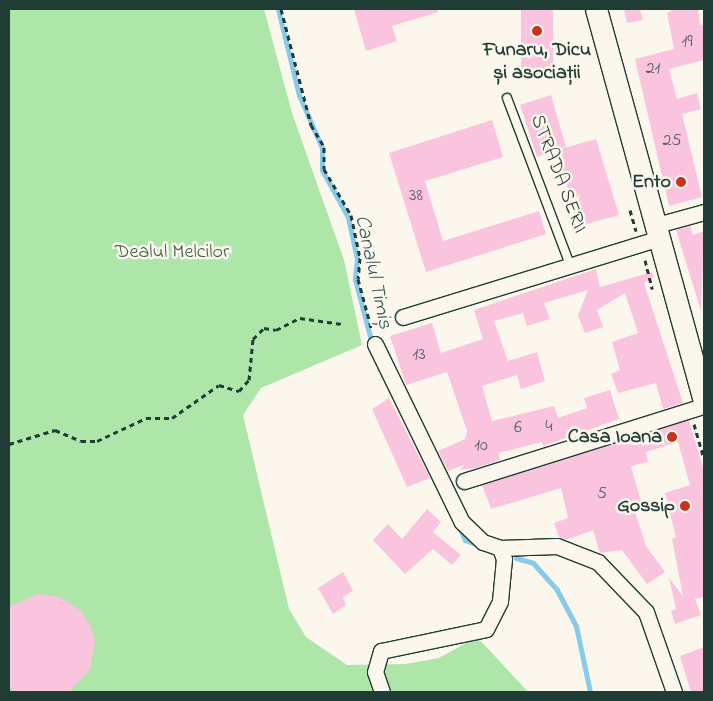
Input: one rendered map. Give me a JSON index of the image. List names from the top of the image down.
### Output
{
  "streets": {
    "street": ["STRADA SERII"]
  },
  "water": ["Canalul Timiș"],
  "parks": ["Dealul Melcilor"],
  "places": [
    "Funaru, Dicu și asociații",
    "Ento",
    "Casa Ioana",
    "Gossip"
  ],
  "house_numbers": [
    "19",
    "21",
    "25",
    "38",
    "13",
    "4",
    "6",
    "10",
    "5"
  ]
}
